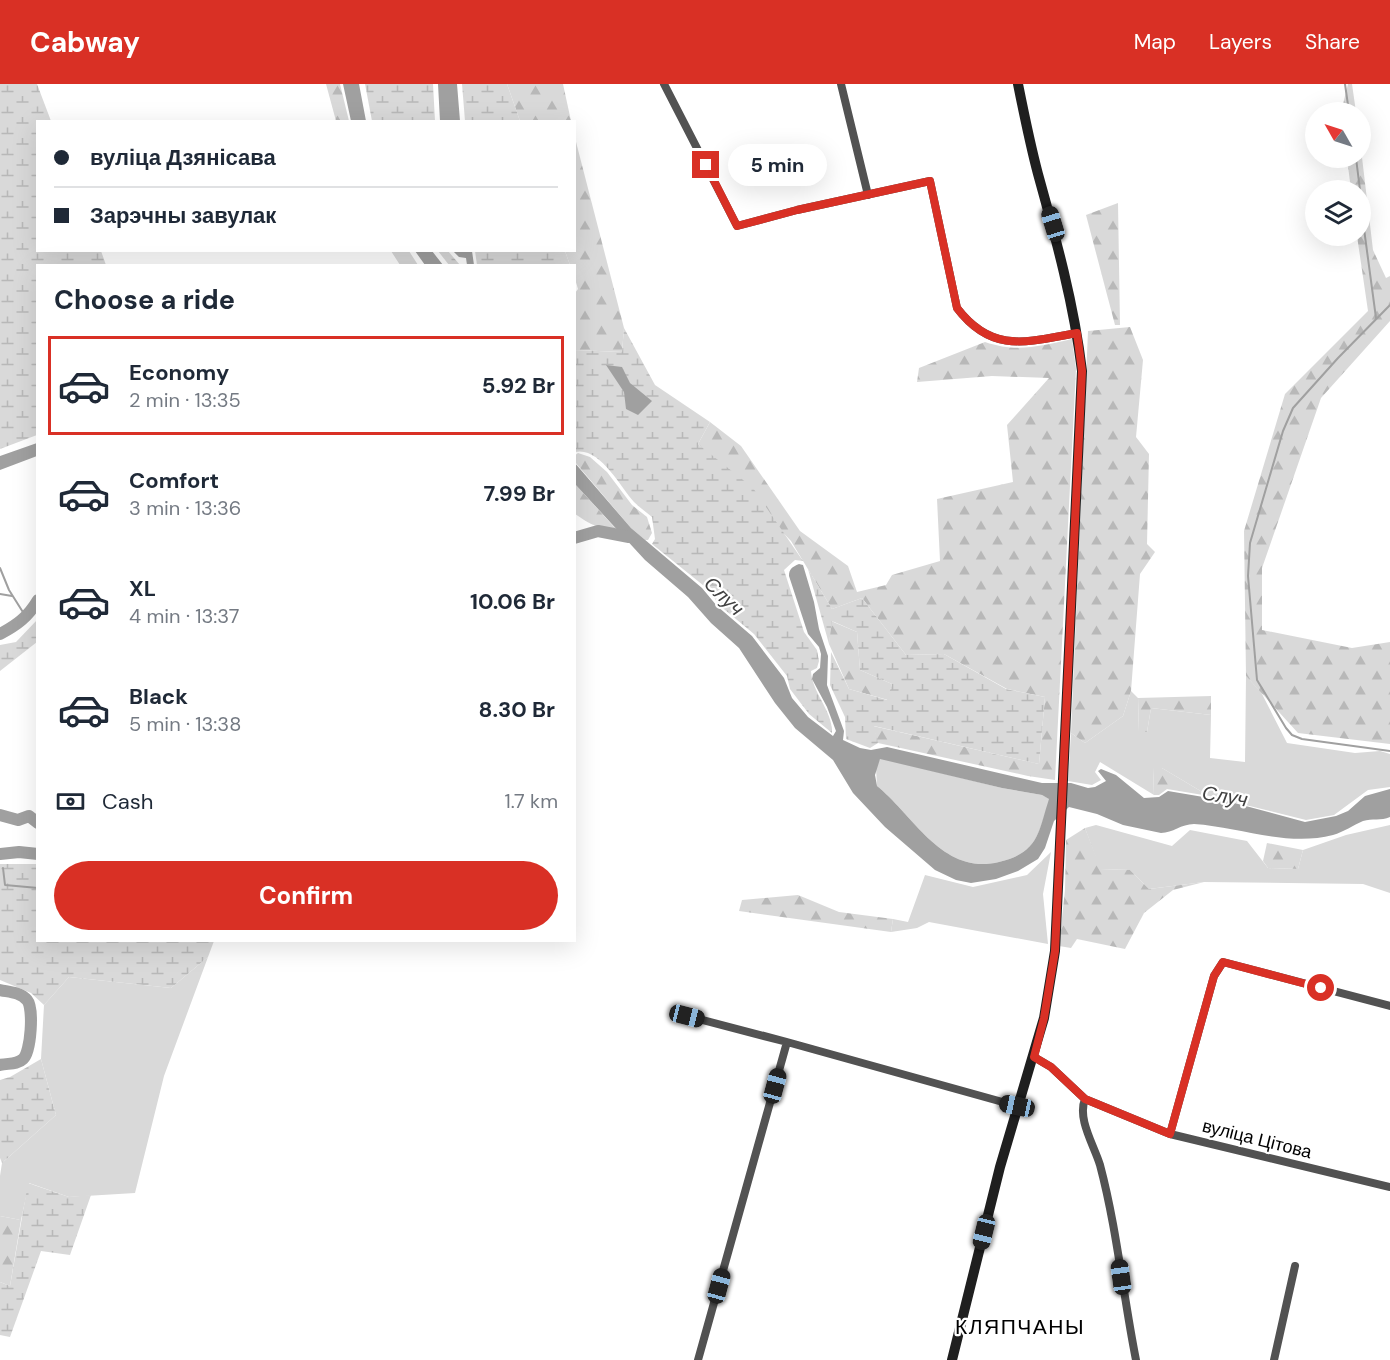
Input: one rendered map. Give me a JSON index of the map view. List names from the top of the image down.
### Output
{
  "streets": {
    "street": ["вуліца Цітова"]
  },
  "districts": ["КЛЯПЧАНЫ"],
  "water": ["Случ"],
  "north": "top left",
  "page": {
    "header": "Cabway",
    "nav": ["Map", "Layers", "Share"],
    "banner": ["вуліца Дзянісава", "Зарэчны завулак"],
    "bubble": "5 min",
    "heading": "Choose a ride",
    "list": [
      {
        "name": "Economy",
        "note": "2 min · 13:35",
        "value": "5.92 Br"
      },
      {
        "name": "Comfort",
        "note": "3 min · 13:36",
        "value": "7.99 Br"
      },
      {
        "name": "XL",
        "note": "4 min · 13:37",
        "value": "10.06 Br"
      },
      {
        "name": "Black",
        "note": "5 min · 13:38",
        "value": "8.30 Br"
      }
    ],
    "pay": ["Cash", "1.7 km"],
    "buttons": "Confirm"
  }
}
